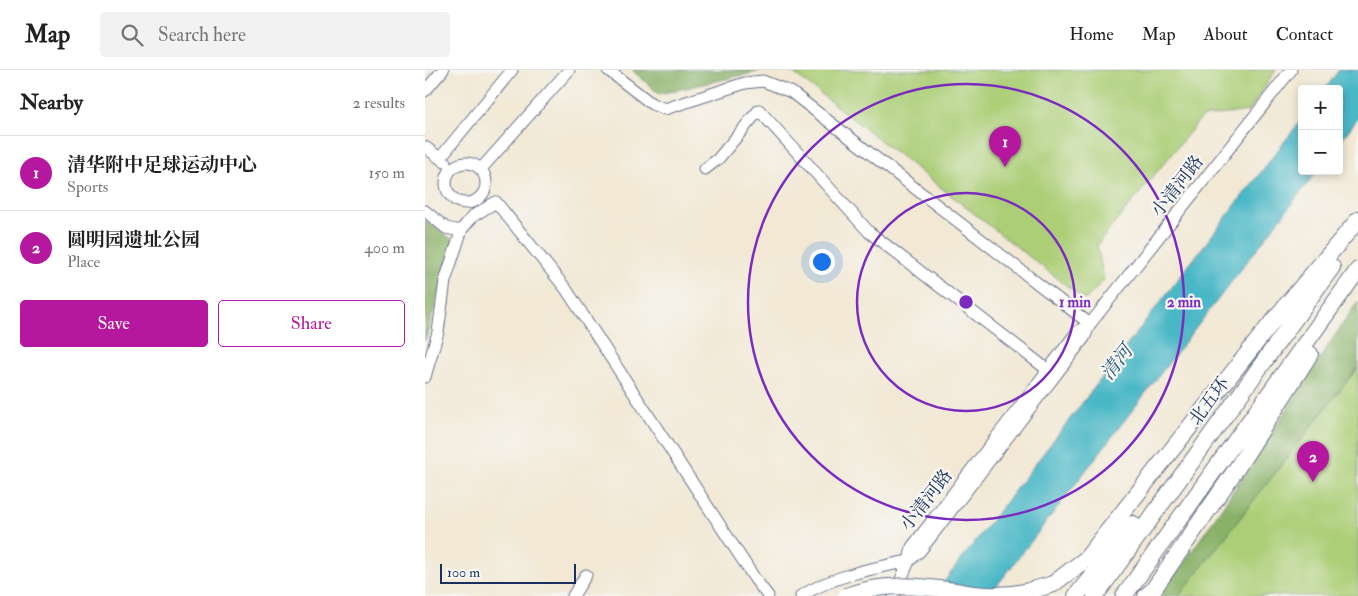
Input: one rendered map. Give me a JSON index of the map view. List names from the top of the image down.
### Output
{
  "streets": {
    "highway": ["北五环"],
    "street": ["小清河路"]
  },
  "water": ["清河"],
  "scale_bar": "100 m",
  "page": {
    "header": "Map",
    "search": "Search here",
    "nav": [
      "Home",
      "Map",
      "About",
      "Contact"
    ],
    "heading": ["Nearby", "2 results"],
    "map_buttons": ["+", "−"],
    "pins": ["1", "2"],
    "list": [
      {
        "mark": "1",
        "name": "清华附中足球运动中心",
        "note": "Sports",
        "value": "150 m"
      },
      {
        "mark": "2",
        "name": "圆明园遗址公园",
        "note": "Place",
        "value": "400 m"
      }
    ],
    "buttons": ["Save", "Share"],
    "scale": "100 m"
  },
  "rings": ["1 min", "2 min"]
}
